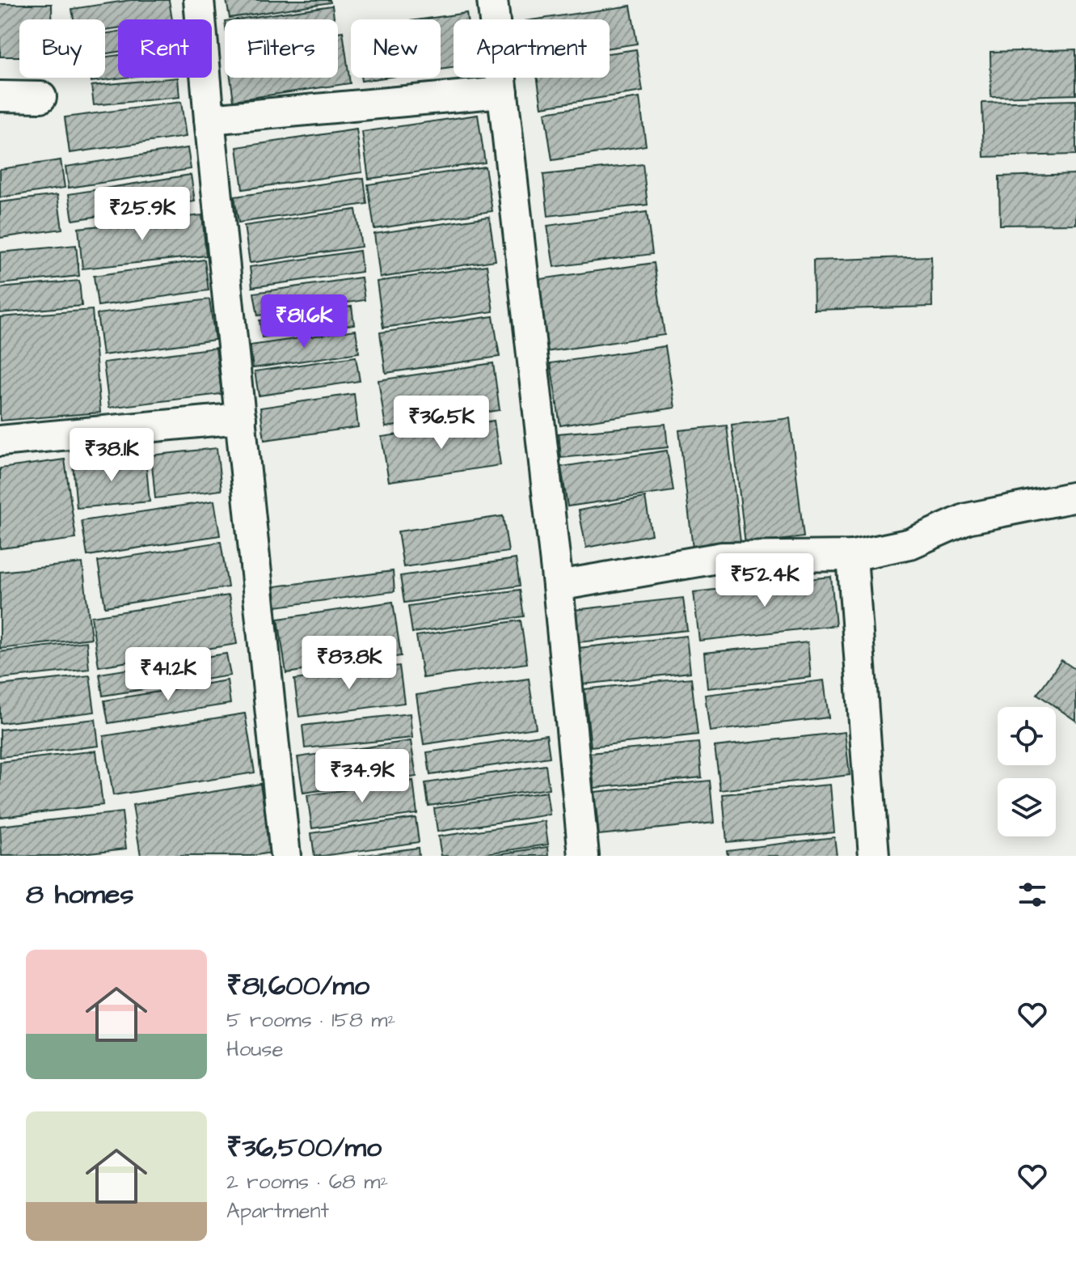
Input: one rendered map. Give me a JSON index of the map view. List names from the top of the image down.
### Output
{
  "page": {
    "chip": [
      "Buy",
      "Rent",
      "Filters",
      "New",
      "Apartment"
    ],
    "price": [
      "₹25.9K",
      "₹81.6K",
      "₹36.5K",
      "₹38.1K",
      "₹52.4K",
      "₹83.8K",
      "₹41.2K",
      "₹34.9K"
    ],
    "heading": "8 homes",
    "list": [
      {
        "name": "₹81,600/mo",
        "note": "5 rooms · 158 m² · House"
      },
      {
        "name": "₹36,500/mo",
        "note": "2 rooms · 68 m² · Apartment"
      }
    ]
  }
}
